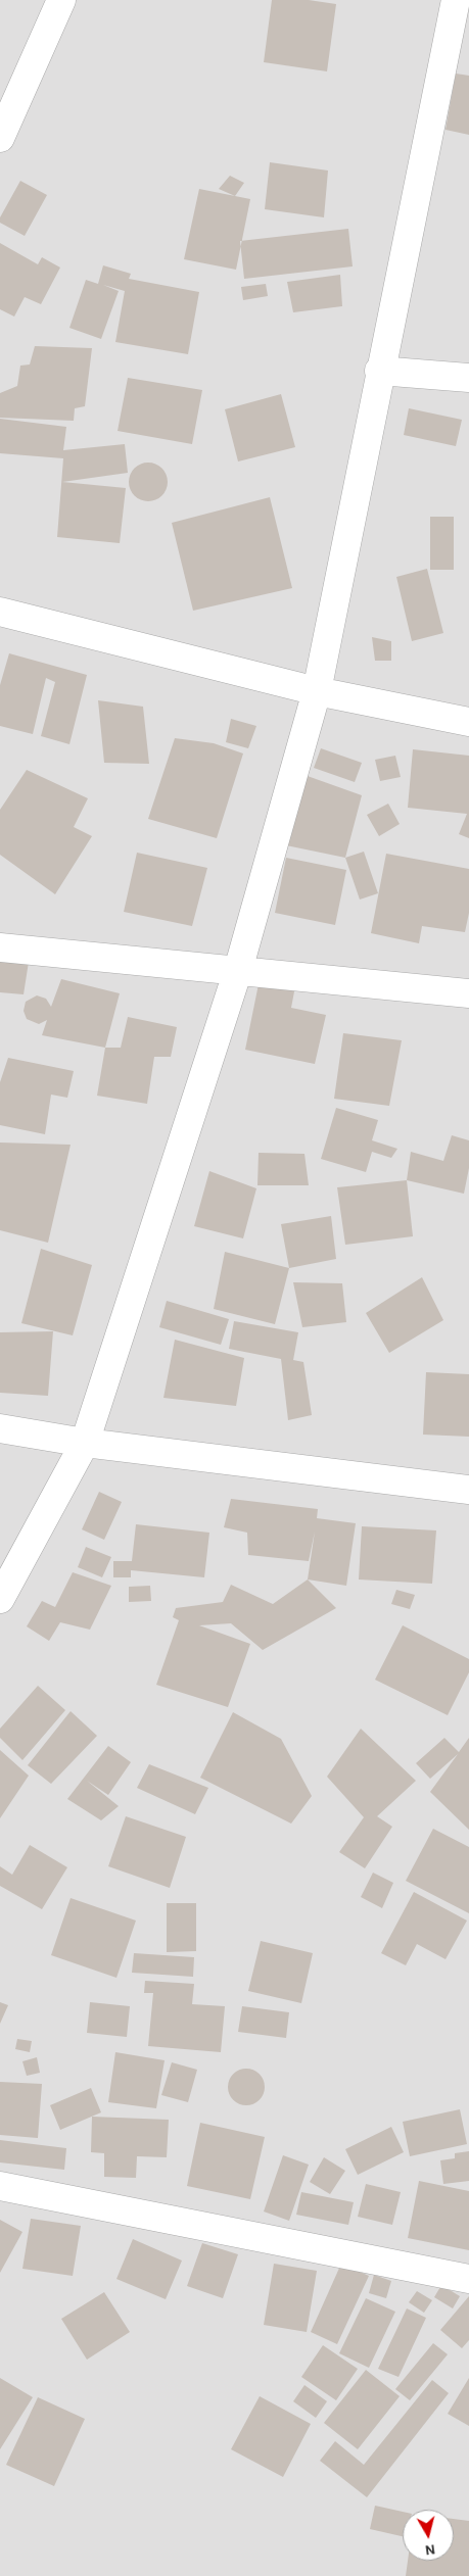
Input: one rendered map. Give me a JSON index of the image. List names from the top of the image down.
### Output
{
  "north": "bottom"
}
